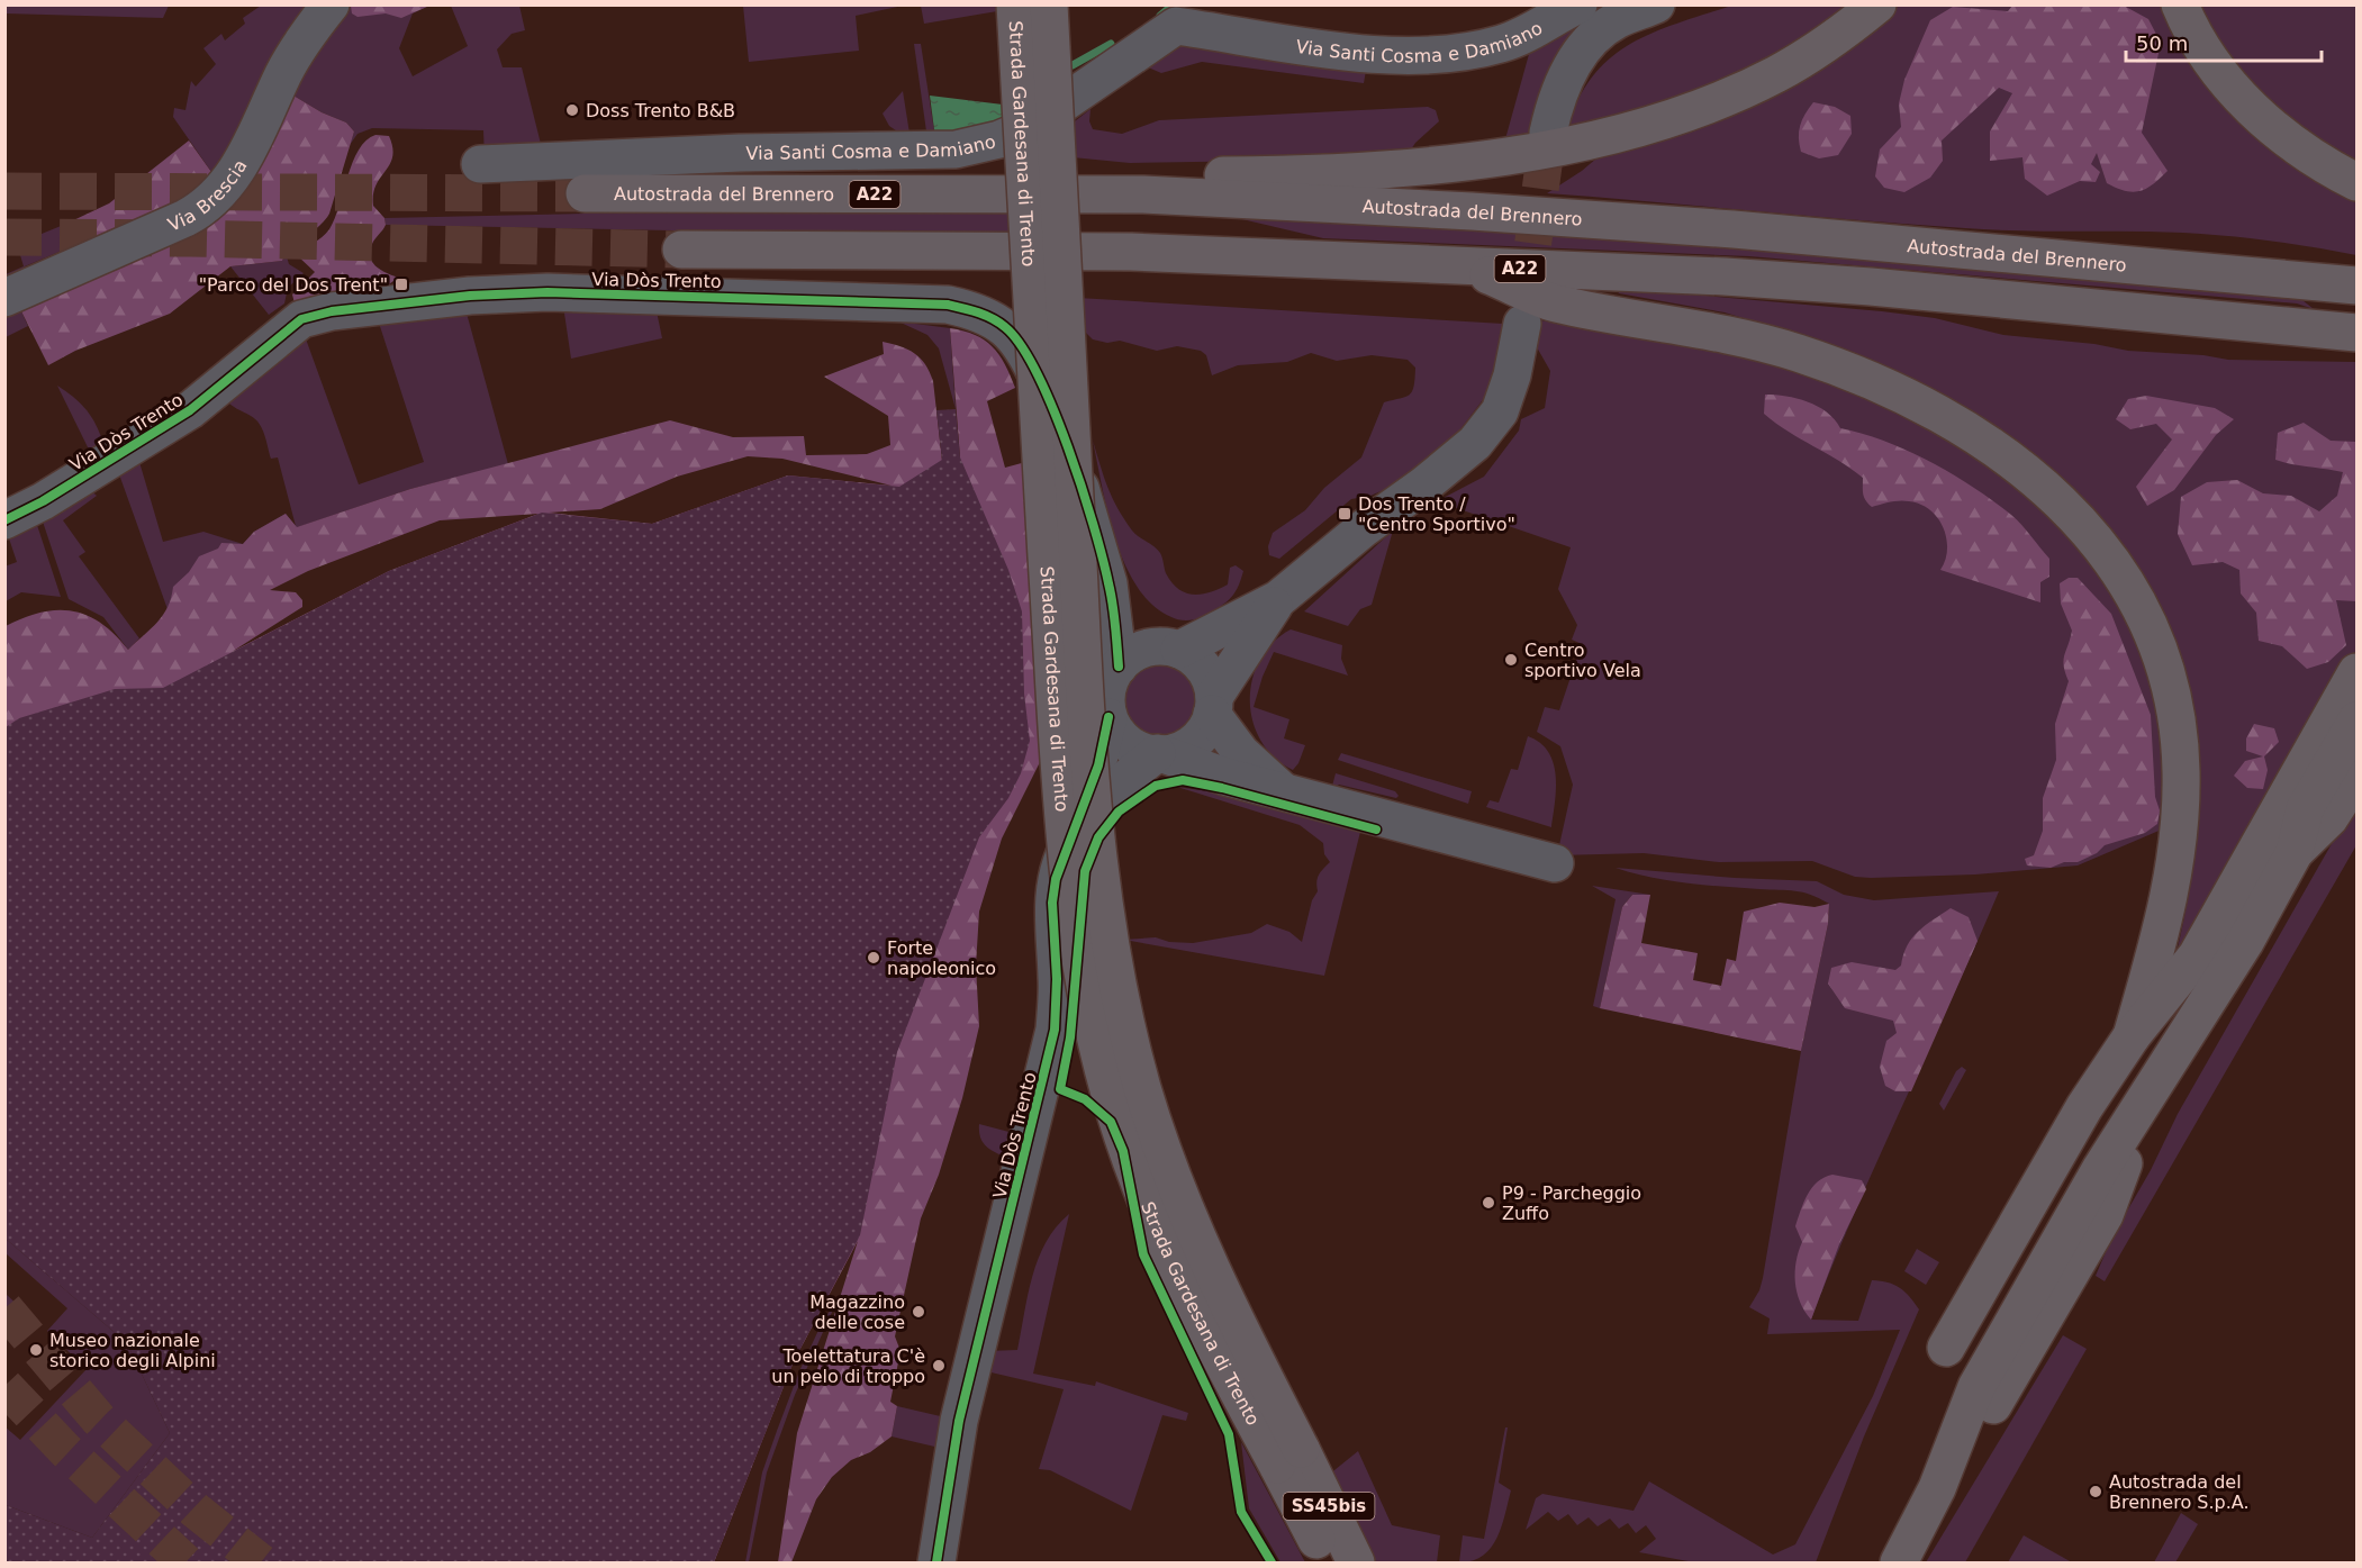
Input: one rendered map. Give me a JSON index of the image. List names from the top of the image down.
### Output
{
  "streets": {
    "highway": [
      "Strada Gardesana di Trento",
      "Autostrada del Brennero",
      "A22",
      "SS45bis"
    ],
    "street": ["Via Santi Cosma e Damiano", "Via Brescia", "Via Dòs Trento"]
  },
  "places": {
    "other": [
      "Doss Trento B&B",
      "Centro sportivo Vela",
      "Forte napoleonico",
      "P9 - Parcheggio Zuffo",
      "Magazzino delle cose",
      "Museo nazionale storico degli Alpini",
      "Toelettatura C'è un pelo di troppo",
      "Autostrada del Brennero S.p.A."
    ],
    "transit": ["\"Parco del Dos Trent\"", "Dos Trento / \"Centro Sportivo\""]
  },
  "scale_bar": "50 m"
}
